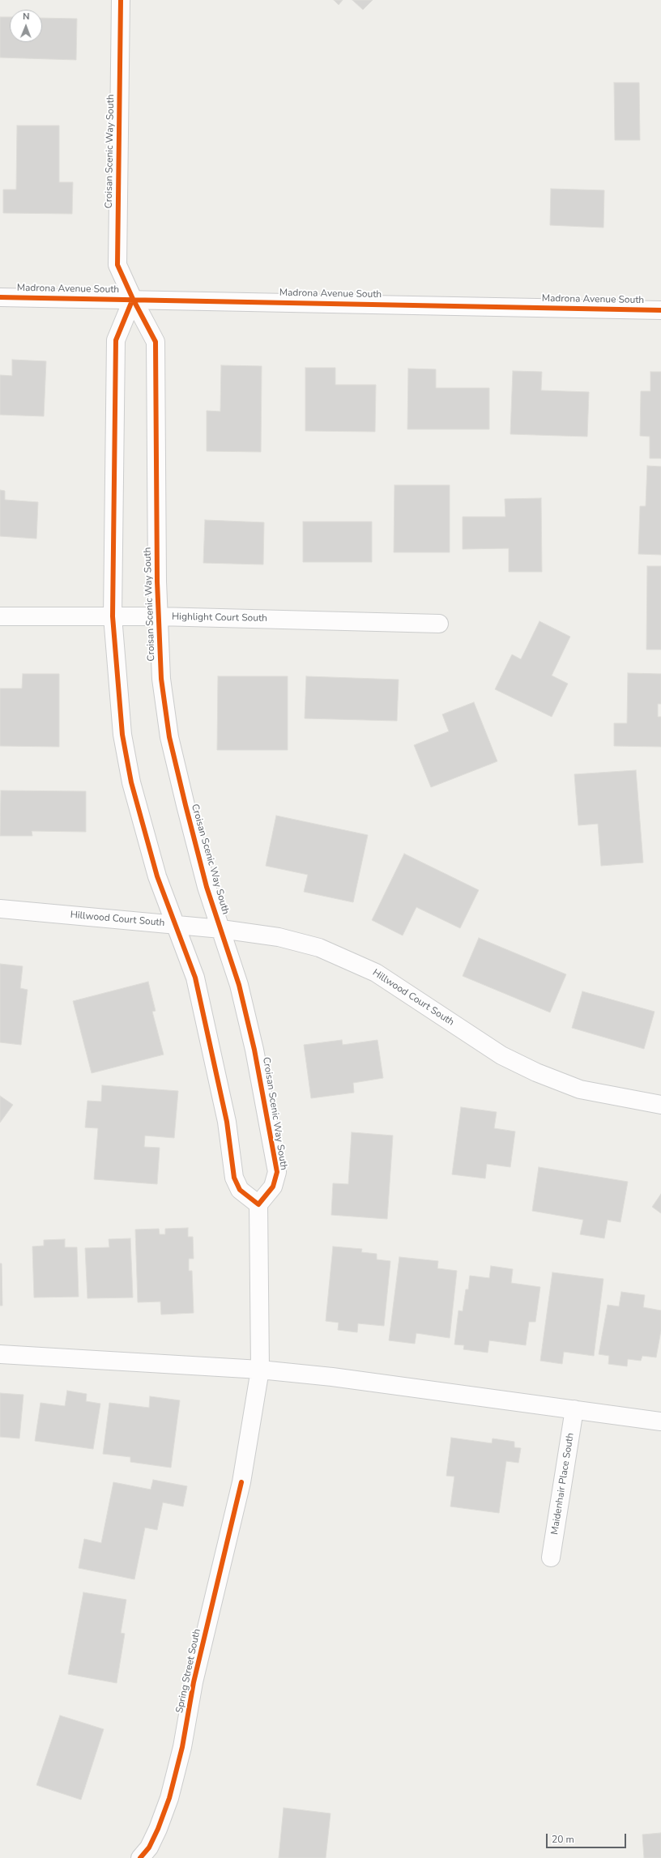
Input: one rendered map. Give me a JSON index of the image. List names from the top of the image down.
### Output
{
  "streets": {
    "street": [
      "Croisan Scenic Way South",
      "Madrona Avenue South",
      "Highlight Court South",
      "Hillwood Court South",
      "Maidenhair Place South",
      "Spring Street South"
    ]
  },
  "crossings": [
    ["Croisan Scenic Way South", "Madrona Avenue South"],
    ["Croisan Scenic Way South", "Highlight Court South"],
    ["Croisan Scenic Way South", "Hillwood Court South"],
    ["Croisan Scenic Way South", "Spring Street South"]
  ],
  "scale_bar": "20 m",
  "north": "top"
}
